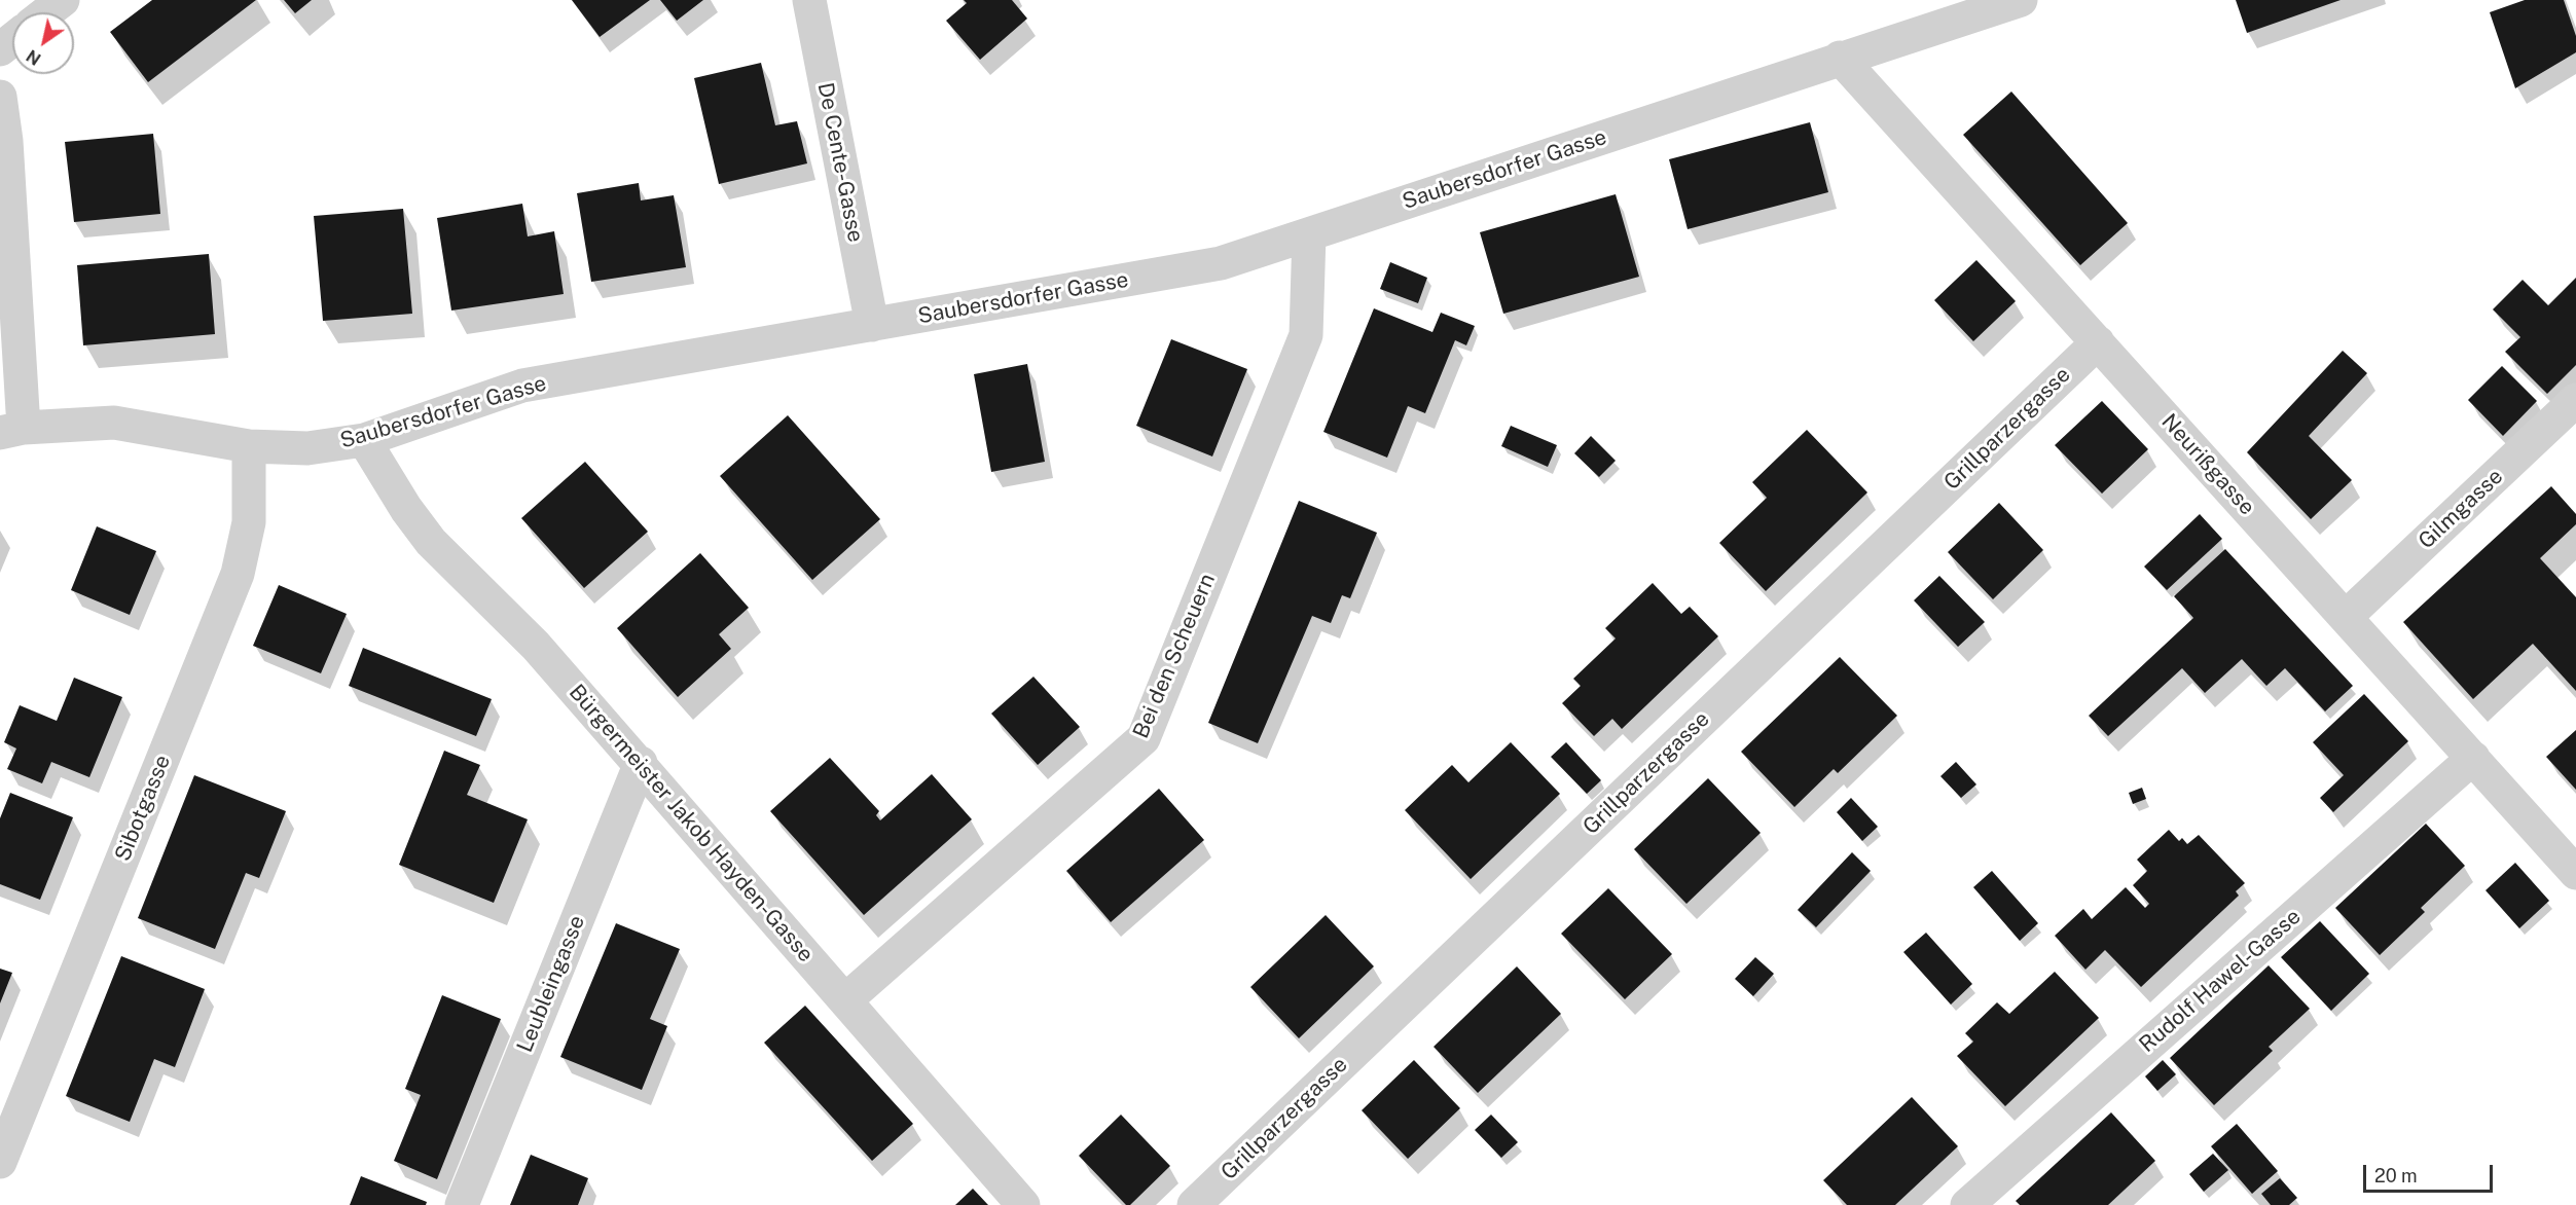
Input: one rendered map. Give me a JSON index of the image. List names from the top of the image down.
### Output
{
  "streets": {
    "street": [
      "De Cente-Gasse",
      "Saubersdorfer Gasse",
      "Grillparzergasse",
      "Neurißgasse",
      "Gilmgasse",
      "Bei den Scheuern",
      "Sibotgasse",
      "Bürgermeister Jakob Hayden-Gasse",
      "Rudolf Hawel-Gasse",
      "Leubleingasse"
    ]
  },
  "crossings": [
    ["De Cente-Gasse", "Saubersdorfer Gasse"],
    ["Saubersdorfer Gasse", "Neurißgasse"],
    ["Saubersdorfer Gasse", "Bei den Scheuern"],
    ["Saubersdorfer Gasse", "Sibotgasse"],
    ["Saubersdorfer Gasse", "Bürgermeister Jakob Hayden-Gasse"],
    ["Grillparzergasse", "Neurißgasse"],
    ["Neurißgasse", "Gilmgasse"],
    ["Neurißgasse", "Rudolf Hawel-Gasse"],
    ["Bei den Scheuern", "Bürgermeister Jakob Hayden-Gasse"],
    ["Bürgermeister Jakob Hayden-Gasse", "Leubleingasse"]
  ],
  "scale_bar": "20 m",
  "north": "bottom left"
}
